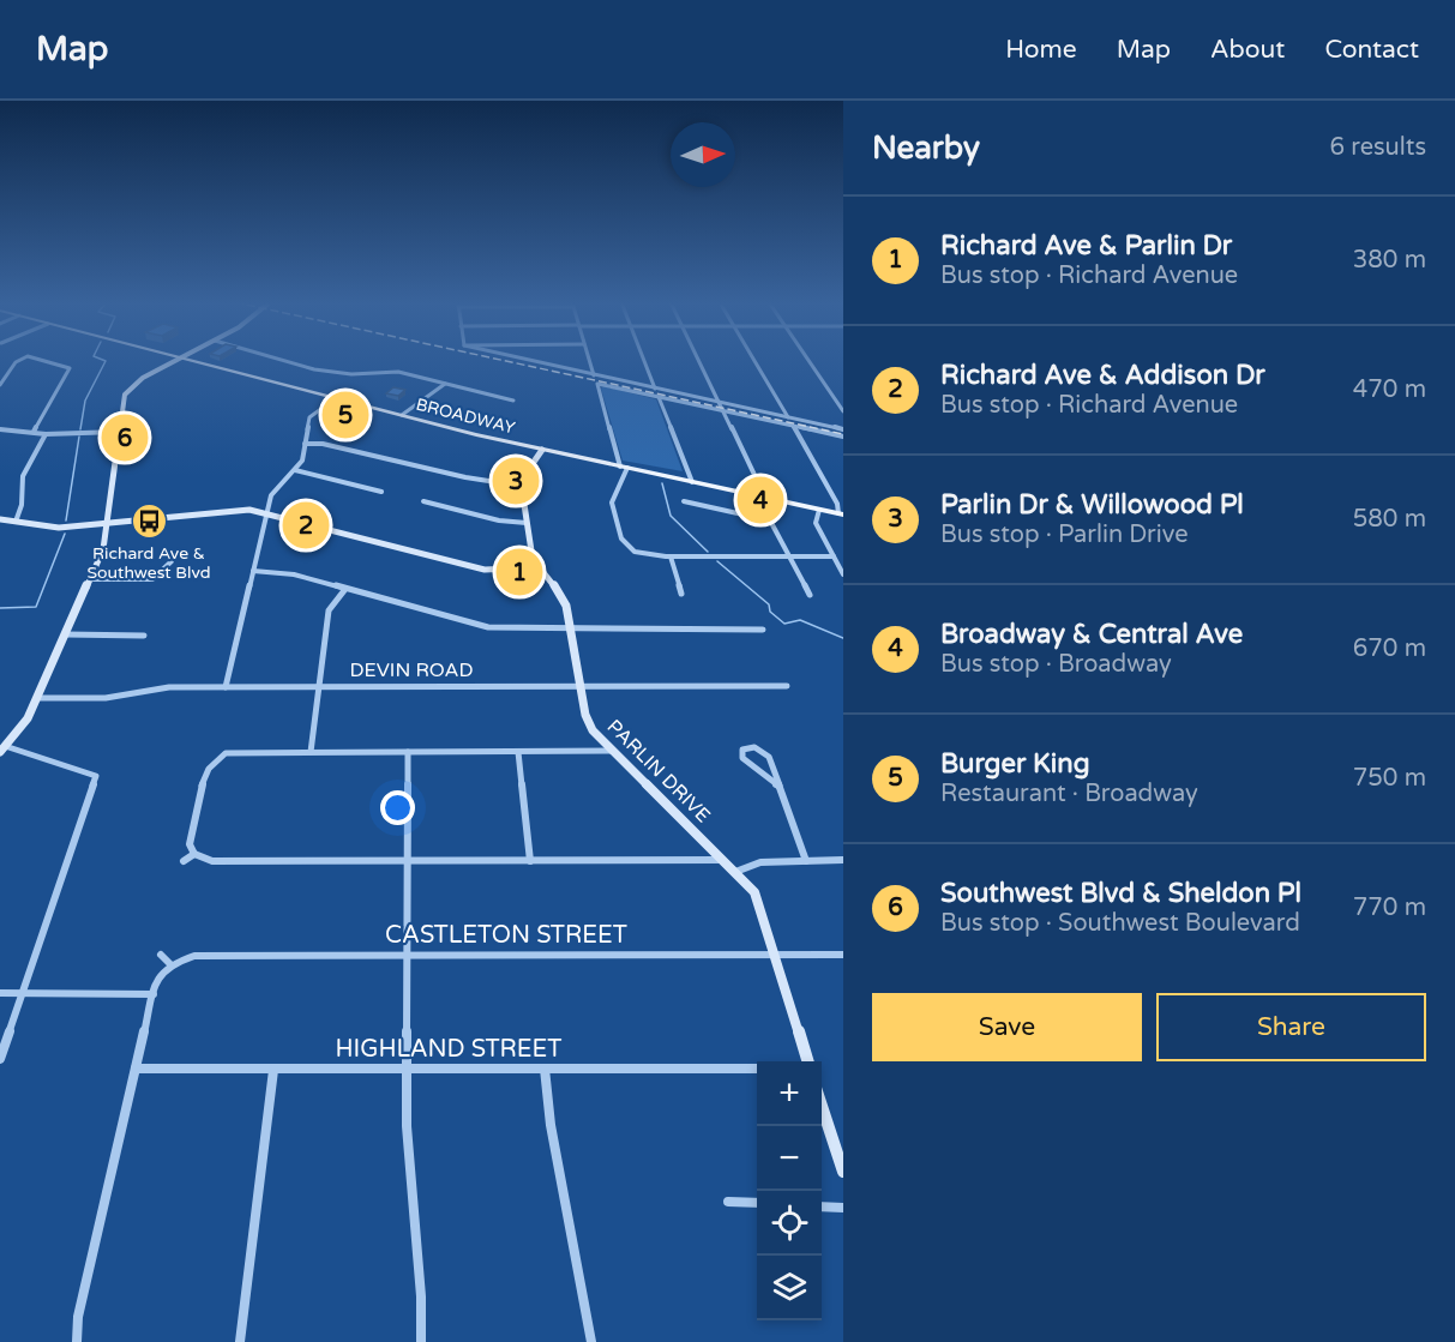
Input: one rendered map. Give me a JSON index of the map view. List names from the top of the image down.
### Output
{
  "streets": {
    "main road": ["BROADWAY"],
    "street": [
      "DEVIN ROAD",
      "PARLIN DRIVE",
      "CASTLETON STREET",
      "HIGHLAND STREET"
    ]
  },
  "crossings": [
    ["DEVIN ROAD", "PARLIN DRIVE"],
    ["PARLIN DRIVE", "CASTLETON STREET"]
  ],
  "places": {
    "bus stop": ["Richard Ave & Southwest Blvd"]
  },
  "north": "right",
  "page": {
    "header": "Map",
    "nav": [
      "Home",
      "Map",
      "About",
      "Contact"
    ],
    "heading": ["Nearby", "6 results"],
    "list": [
      {
        "mark": "1",
        "name": "Richard Ave & Parlin Dr",
        "note": "Bus stop · Richard Avenue",
        "value": "380 m"
      },
      {
        "mark": "2",
        "name": "Richard Ave & Addison Dr",
        "note": "Bus stop · Richard Avenue",
        "value": "470 m"
      },
      {
        "mark": "3",
        "name": "Parlin Dr & Willowood Pl",
        "note": "Bus stop · Parlin Drive",
        "value": "580 m"
      },
      {
        "mark": "4",
        "name": "Broadway & Central Ave",
        "note": "Bus stop · Broadway",
        "value": "670 m"
      },
      {
        "mark": "5",
        "name": "Burger King",
        "note": "Restaurant · Broadway",
        "value": "750 m"
      },
      {
        "mark": "6",
        "name": "Southwest Blvd & Sheldon Pl",
        "note": "Bus stop · Southwest Boulevard",
        "value": "770 m"
      }
    ],
    "pins": [
      "5",
      "6",
      "3",
      "4",
      "2",
      "1"
    ],
    "buttons": ["Save", "Share"],
    "map_buttons": ["+", "−"]
  }
}
